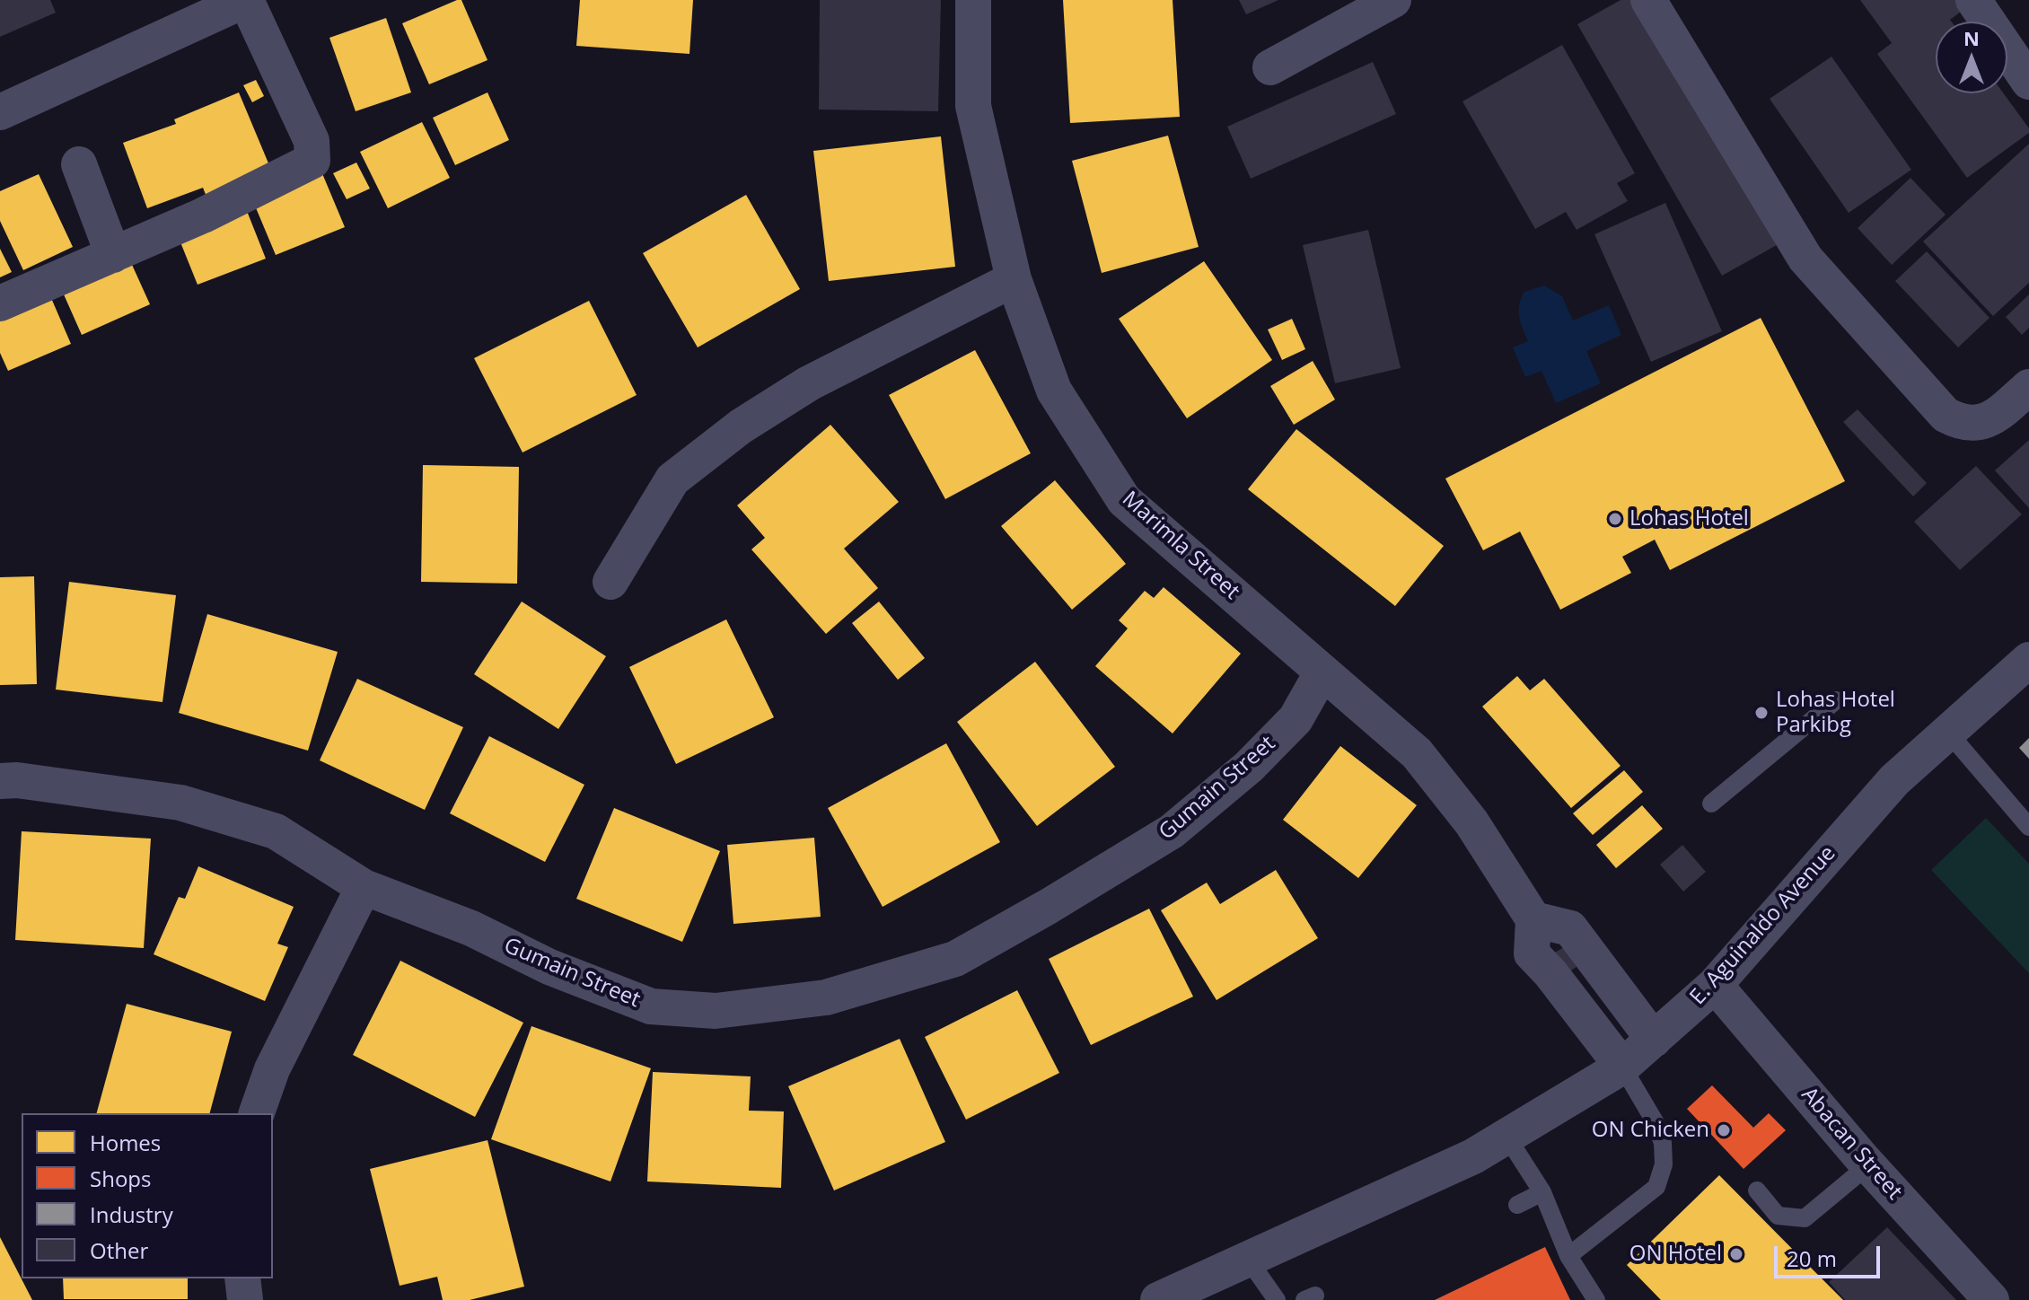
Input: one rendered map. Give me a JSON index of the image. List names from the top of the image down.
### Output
{
  "streets": {
    "street": [
      "Marimla Street",
      "Gumain Street",
      "E. Aguinaldo Avenue",
      "Abacan Street"
    ]
  },
  "crossings": [
    ["Marimla Street", "Gumain Street"],
    ["E. Aguinaldo Avenue", "Abacan Street"]
  ],
  "places": [
    "Lohas Hotel",
    "Lohas Hotel Parkibg",
    "ON Chicken",
    "ON Hotel"
  ],
  "legend": [
    "Homes",
    "Shops",
    "Industry",
    "Other"
  ],
  "scale_bar": "20 m",
  "north": "top"
}
